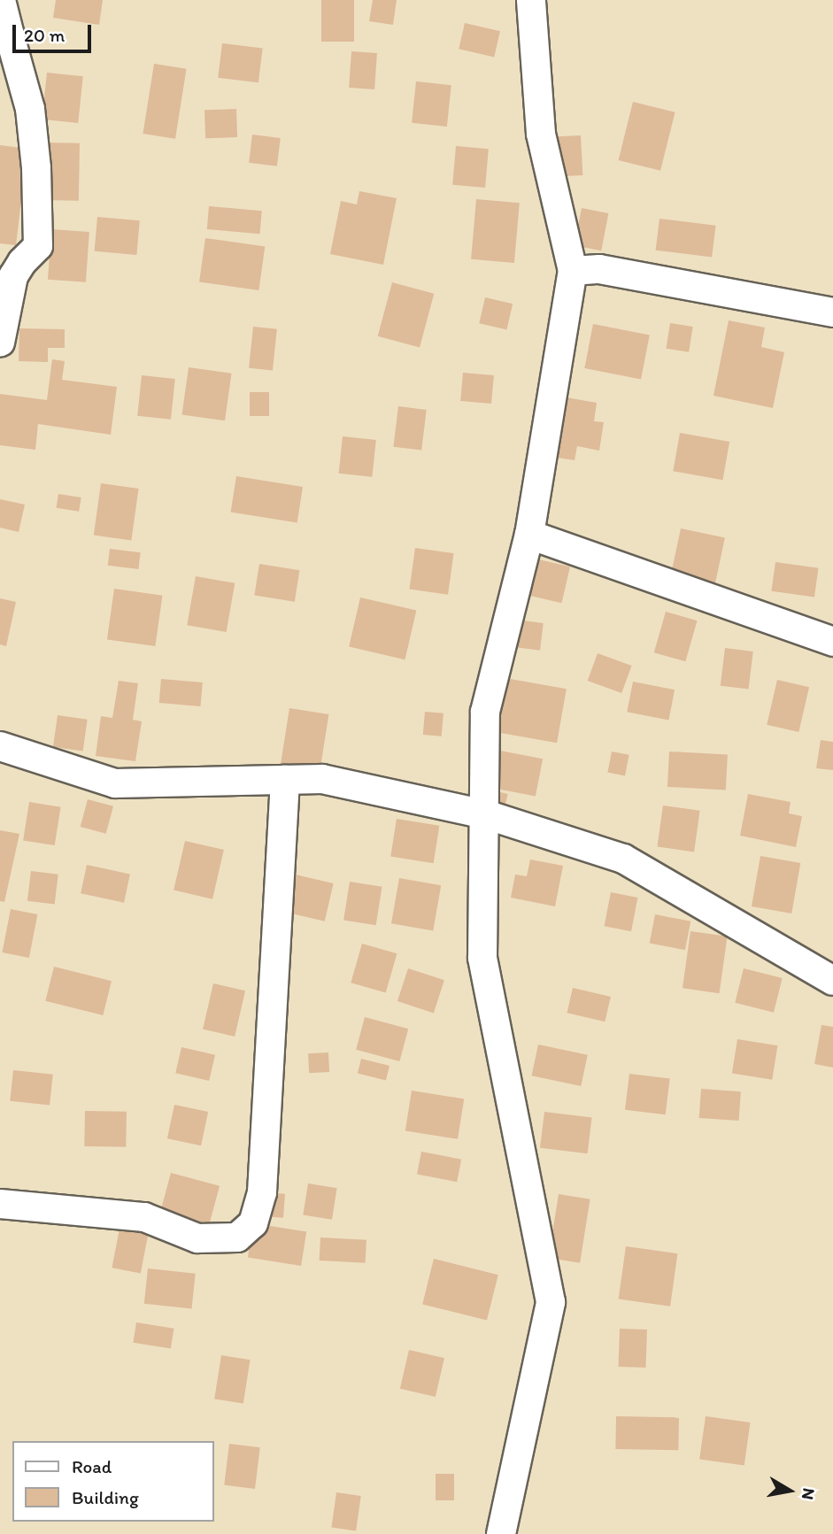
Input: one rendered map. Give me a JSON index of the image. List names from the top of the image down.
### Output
{
  "legend": ["Road", "Building"],
  "scale_bar": "20 m",
  "north": "right"
}
